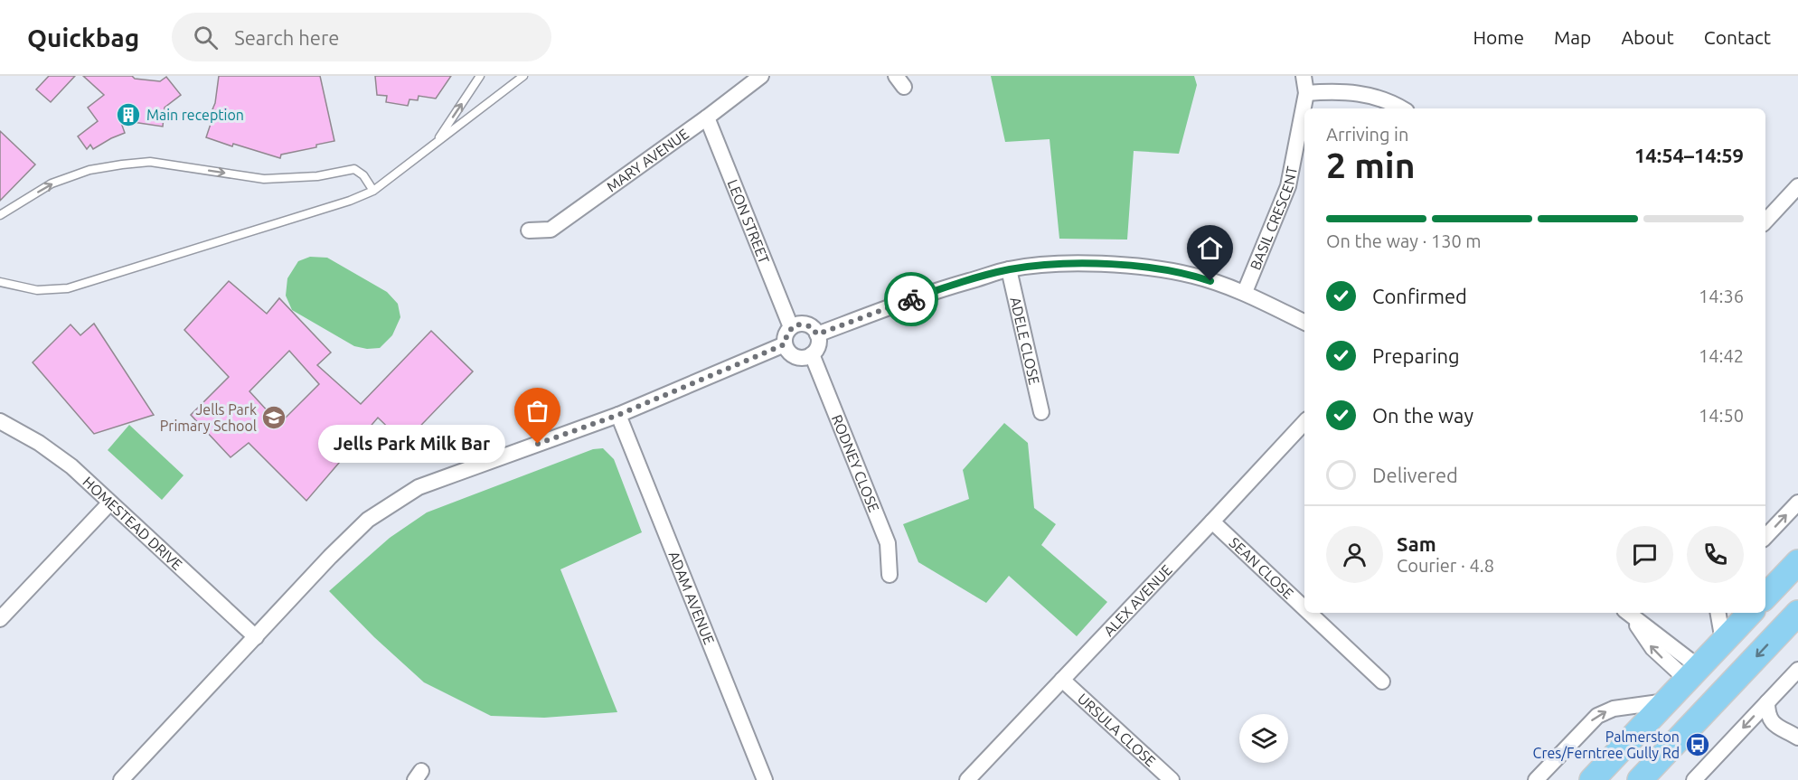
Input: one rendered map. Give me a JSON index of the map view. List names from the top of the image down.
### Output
{
  "streets": {
    "street": [
      "MARY AVENUE",
      "BASIL CRESCENT",
      "LEON STREET",
      "ADELE CLOSE",
      "RODNEY CLOSE",
      "HOMESTEAD DRIVE",
      "SEAN CLOSE",
      "ADAM AVENUE",
      "ALEX AVENUE",
      "URSULA CLOSE"
    ]
  },
  "crossings": [
    ["MARY AVENUE", "LEON STREET"],
    ["LEON STREET", "RODNEY CLOSE"],
    ["SEAN CLOSE", "ALEX AVENUE"],
    ["ALEX AVENUE", "URSULA CLOSE"]
  ],
  "places": {
    "building": ["Main reception"],
    "school or university": ["Jells Park Primary School"],
    "other": ["Jells Park Milk Bar"],
    "bus stop": ["Palmerston Cres/Ferntree Gully Rd"]
  },
  "page": {
    "header": "Quickbag",
    "search": "Search here",
    "nav": [
      "Home",
      "Map",
      "About",
      "Contact"
    ],
    "heading": ["2 min", "Arriving in", "14:54–14:59"],
    "panel": ["Sam", "Courier · 4.8"],
    "bar": "On the way · 130 m",
    "list": [
      ["Confirmed", "14:36"],
      ["Preparing", "14:42"],
      ["On the way", "14:50"],
      "Delivered"
    ],
    "bubble": "Jells Park Milk Bar"
  }
}
